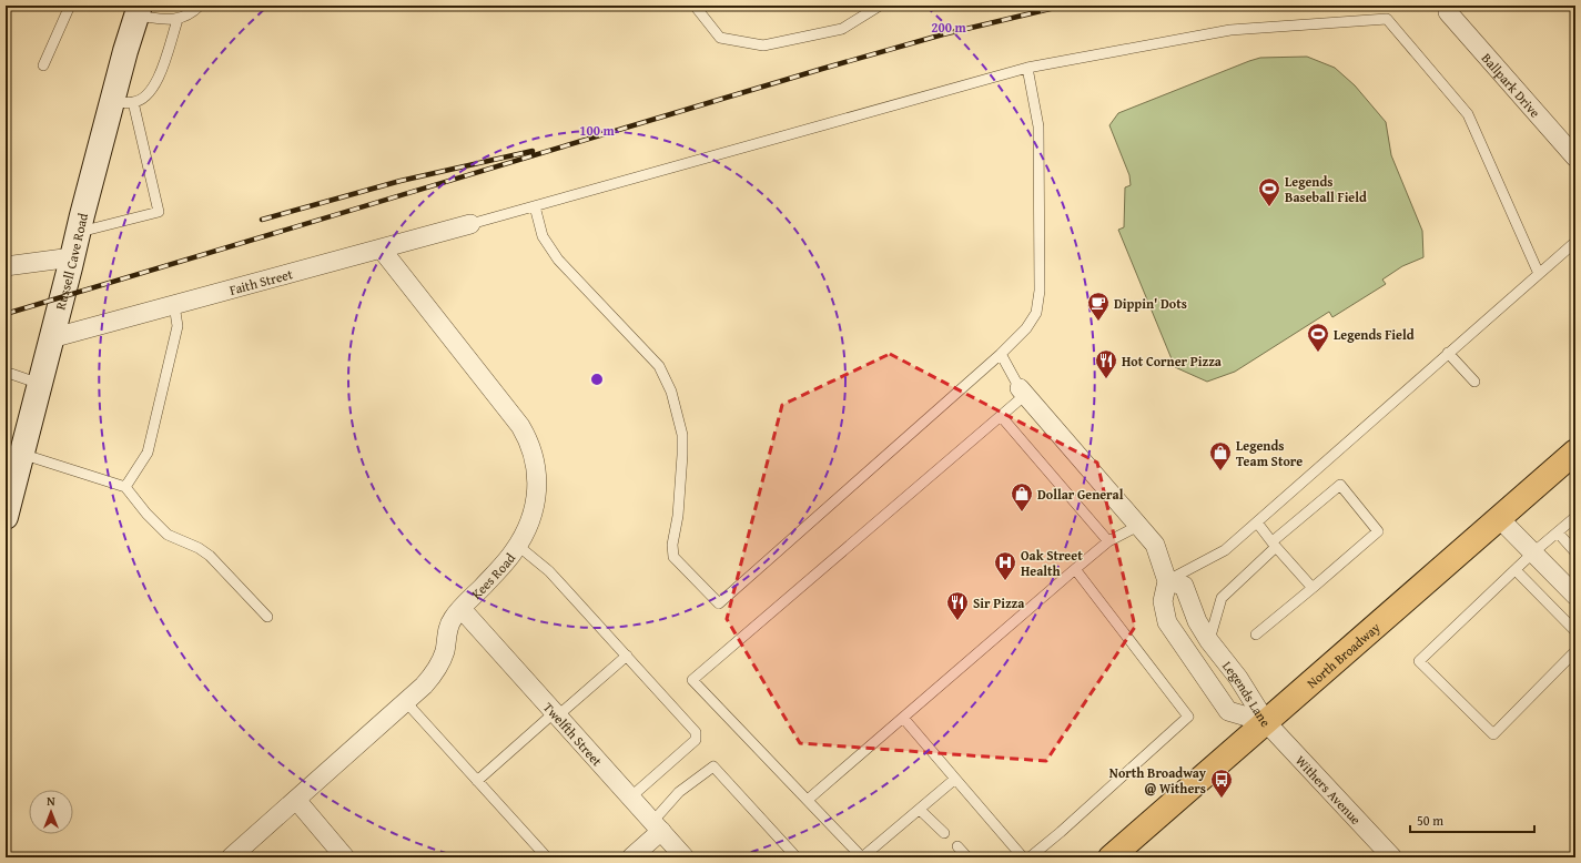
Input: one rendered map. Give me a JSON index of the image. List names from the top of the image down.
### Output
{
  "streets": {
    "main road": ["North Broadway"],
    "street": [
      "Ballpark Drive",
      "Russell Cave Road",
      "Faith Street",
      "Kees Road",
      "Legends Lane",
      "Twelfth Street",
      "Withers Avenue"
    ]
  },
  "crossings": [
    ["Russell Cave Road", "Faith Street"],
    ["Faith Street", "Kees Road"],
    ["Kees Road", "Twelfth Street"],
    ["North Broadway", "Legends Lane"],
    ["North Broadway", "Withers Avenue"],
    ["Legends Lane", "Withers Avenue"]
  ],
  "places": {
    "sports": ["Legends Baseball Field", "Legends Field"],
    "cafe": ["Dippin' Dots"],
    "restaurant": ["Hot Corner Pizza", "Sir Pizza"],
    "shop": ["Legends Team Store", "Dollar General"],
    "hospital": ["Oak Street Health"],
    "bus stop": ["North Broadway @ Withers"]
  },
  "scale_bar": "50 m",
  "north": "top",
  "rings": ["200 m", "100 m"]
}
